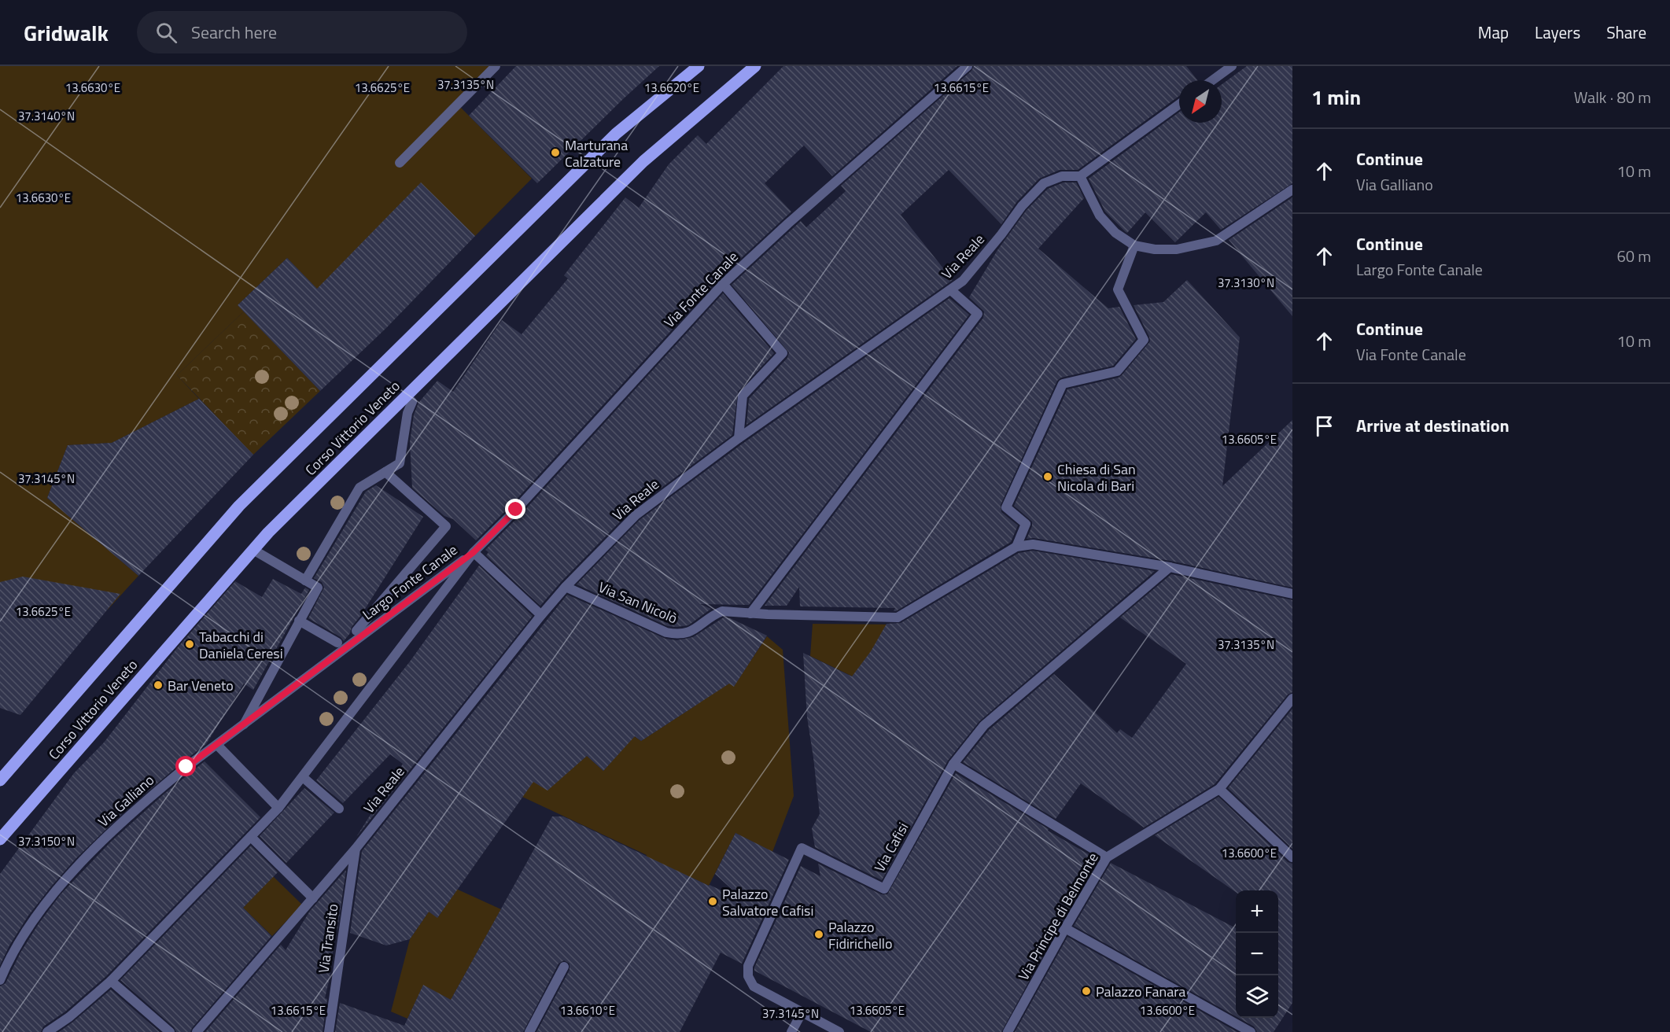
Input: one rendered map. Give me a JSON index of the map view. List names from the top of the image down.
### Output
{
  "streets": {
    "main road": ["Corso Vittorio Veneto"],
    "street": [
      "Via Reale",
      "Via Fonte Canale",
      "Largo Fonte Canale",
      "Via San Nicolò",
      "Via Galliano",
      "Via Cafisi",
      "Via Principe di Belmonte",
      "Via Transito"
    ]
  },
  "crossings": [
    ["Via Reale", "Via San Nicolò"],
    ["Via Reale", "Via Transito"],
    ["Via Fonte Canale", "Largo Fonte Canale"],
    ["Largo Fonte Canale", "Via Galliano"]
  ],
  "places": [
    "Marturana Calzature",
    "Chiesa di San Nicola di Bari",
    "Tabacchi di Daniela Ceresi",
    "Bar Veneto",
    "Palazzo Salvatore Cafisi",
    "Palazzo Fidirichello",
    "Palazzo Fanara"
  ],
  "north": "bottom left",
  "page": {
    "header": "Gridwalk",
    "search": "Search here",
    "nav": ["Map", "Layers", "Share"],
    "heading": ["1 min", "Walk · 80 m"],
    "list": [
      ["Continue", "Via Galliano", "10 m"],
      ["Continue", "Largo Fonte Canale", "60 m"],
      ["Continue", "Via Fonte Canale", "10 m"],
      "Arrive at destination"
    ],
    "map_buttons": ["+", "−"]
  },
  "coordinates": [
    "37.3135°N",
    "13.6630°E",
    "13.6625°E",
    "13.6620°E",
    "13.6615°E",
    "37.3140°N",
    "37.3130°N",
    "13.6605°E",
    "37.3145°N",
    "37.3150°N",
    "13.6600°E",
    "13.6610°E"
  ]
}
